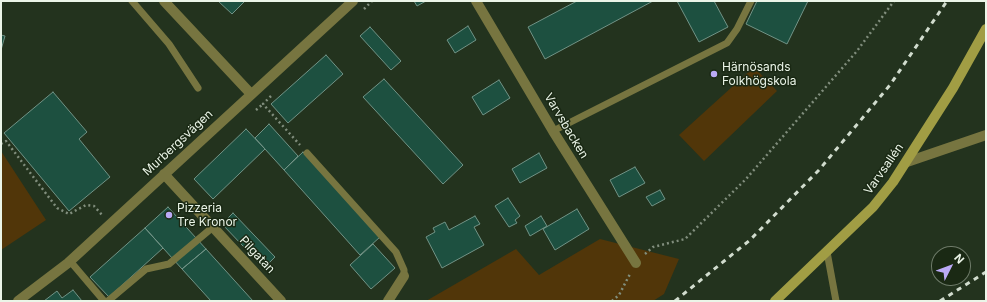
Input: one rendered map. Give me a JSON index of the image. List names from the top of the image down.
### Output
{
  "streets": {
    "street": [
      "Varvsbacken",
      "Murbergsvägen",
      "Varvsallén",
      "Pilgatan"
    ]
  },
  "crossings": [
    ["Murbergsvägen", "Pilgatan"]
  ],
  "places": ["Härnösands Folkhögskola", "Pizzeria Tre Kronor"],
  "north": "top right"
}
